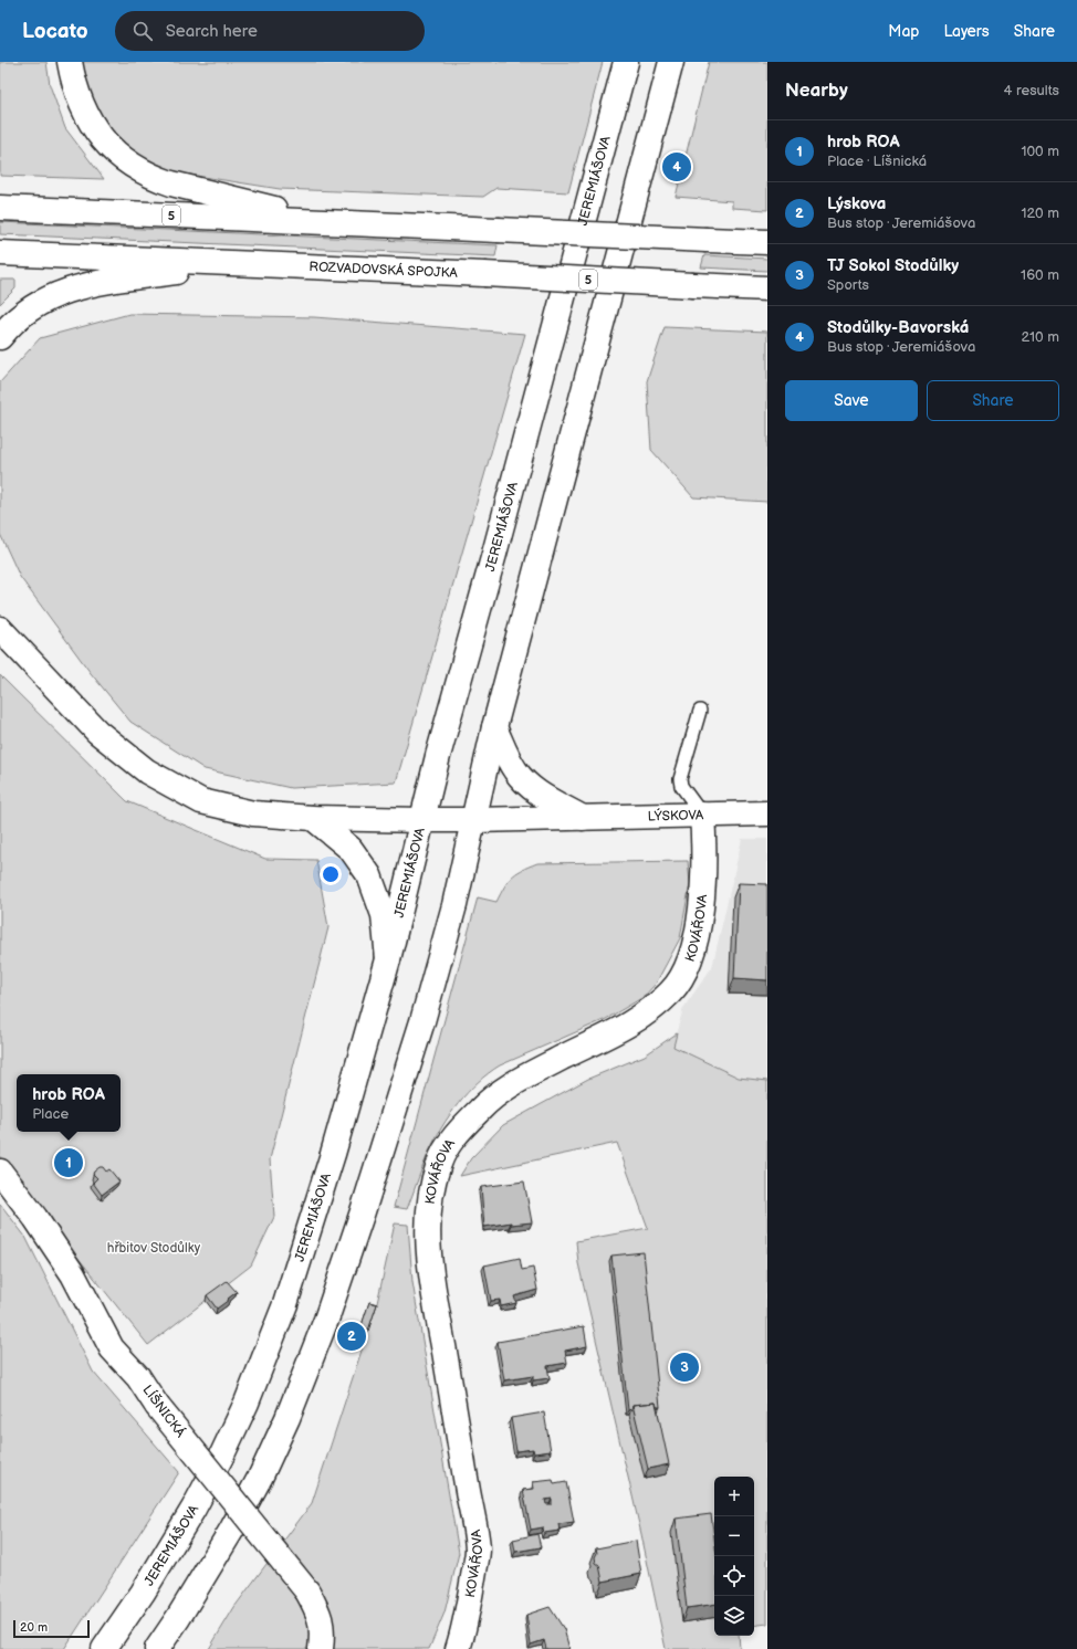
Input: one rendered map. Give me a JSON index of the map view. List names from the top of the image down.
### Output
{
  "streets": {
    "main road": [
      "JEREMIÁŠOVA",
      "5",
      "ROZVADOVSKÁ SPOJKA",
      "LÝSKOVA",
      "KOVÁŘOVA",
      "LÍŠNICKÁ"
    ]
  },
  "crossings": [
    ["JEREMIÁŠOVA", "LÝSKOVA"],
    ["LÝSKOVA", "KOVÁŘOVA"]
  ],
  "parks": ["hřbitov Stodůlky"],
  "scale_bar": "20 m",
  "page": {
    "header": "Locato",
    "search": "Search here",
    "nav": ["Map", "Layers", "Share"],
    "heading": ["Nearby", "4 results"],
    "list": [
      {
        "mark": "1",
        "name": "hrob ROA",
        "note": "Place · Líšnická",
        "value": "100 m"
      },
      {
        "mark": "2",
        "name": "Lýskova",
        "note": "Bus stop · Jeremiášova",
        "value": "120 m"
      },
      {
        "mark": "3",
        "name": "TJ Sokol Stodůlky",
        "note": "Sports",
        "value": "160 m"
      },
      {
        "mark": "4",
        "name": "Stodůlky-Bavorská",
        "note": "Bus stop · Jeremiášova",
        "value": "210 m"
      }
    ],
    "pins": [
      "4",
      "1",
      "2",
      "3"
    ],
    "buttons": ["Save", "Share"],
    "popup": ["hrob ROA", "Place"],
    "map_buttons": ["+", "−"],
    "scale": "20 m"
  }
}
